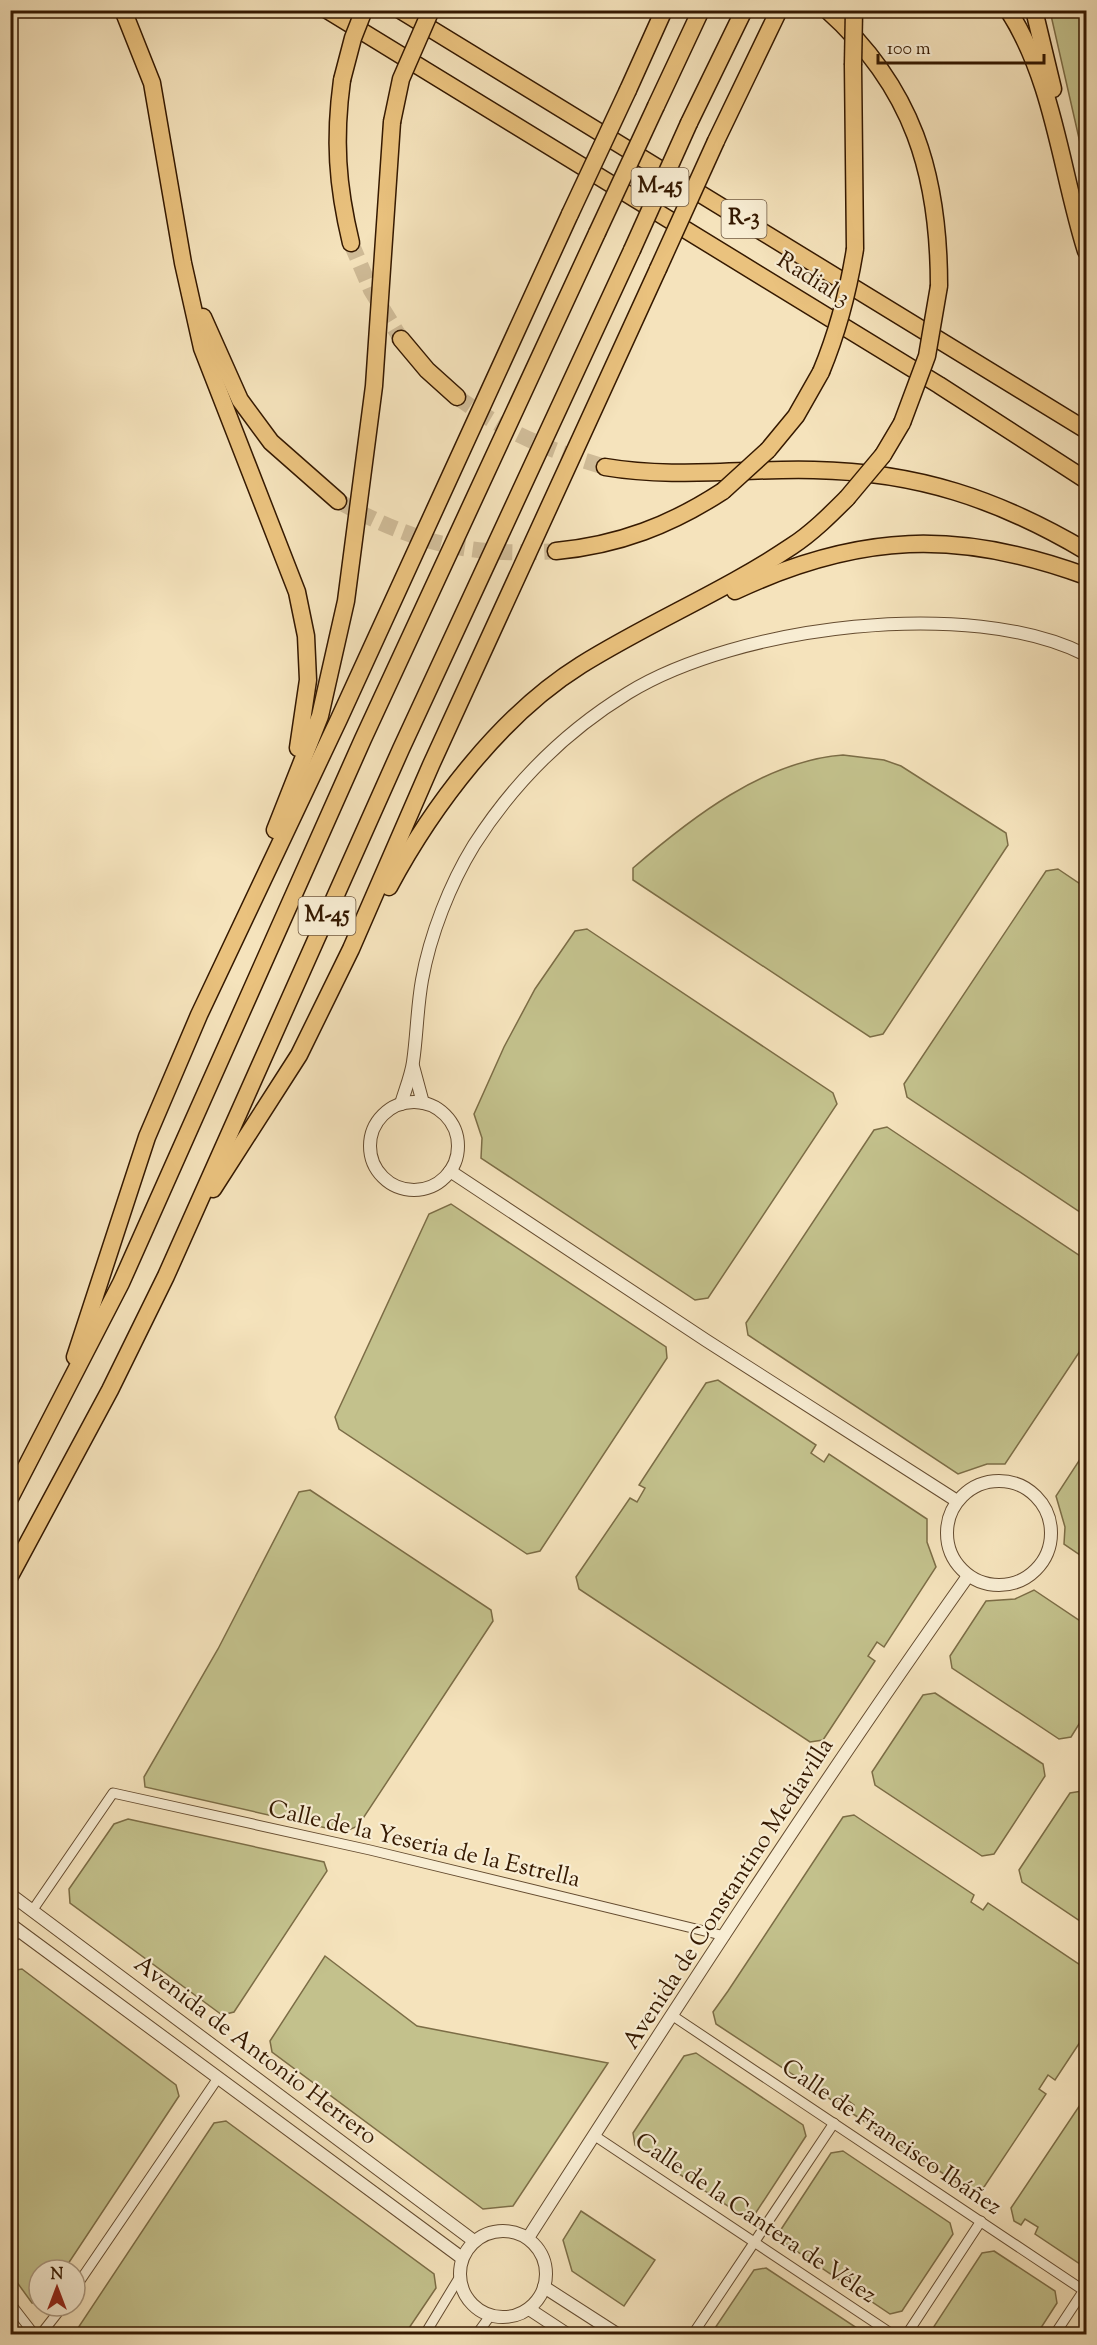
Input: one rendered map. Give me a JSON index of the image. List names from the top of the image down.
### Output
{
  "streets": {
    "highway": ["M-45", "R-3", "Radial 3"],
    "street": [
      "Calle de la Yeseria de la Estrella",
      "Avenida de Constantino Mediavilla",
      "Avenida de Antonio Herrero",
      "Calle de Francisco Ibáñez",
      "Calle de la Cantera de Vélez"
    ]
  },
  "crossings": [
    ["Calle de la Yeseria de la Estrella", "Avenida de Constantino Mediavilla"],
    ["Calle de la Yeseria de la Estrella", "Avenida de Antonio Herrero"],
    ["Avenida de Constantino Mediavilla", "Avenida de Antonio Herrero"],
    ["Avenida de Constantino Mediavilla", "Calle de Francisco Ibáñez"],
    ["Avenida de Constantino Mediavilla", "Calle de la Cantera de Vélez"]
  ],
  "scale_bar": "100 m",
  "north": "top"
}
